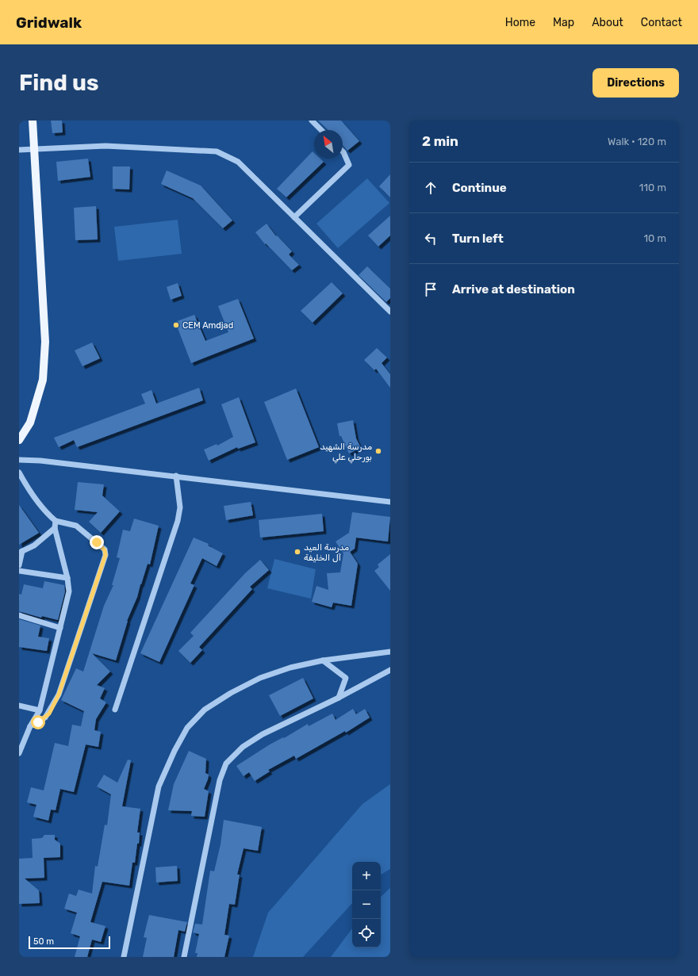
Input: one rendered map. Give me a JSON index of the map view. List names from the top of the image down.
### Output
{
  "places": ["CEM Amdjad", "مدرسة الشهيد بورحلي علي", "مدرسة العيد آل الخليفة"],
  "scale_bar": "50 m",
  "north": "top left",
  "page": {
    "header": "Gridwalk",
    "nav": [
      "Home",
      "Map",
      "About",
      "Contact"
    ],
    "buttons": "Directions",
    "title": "Find us",
    "heading": ["2 min", "Walk · 120 m"],
    "list": [
      ["Continue", "110 m"],
      ["Turn left", "10 m"],
      "Arrive at destination"
    ],
    "map_buttons": ["+", "−"],
    "scale": "50 m"
  }
}
